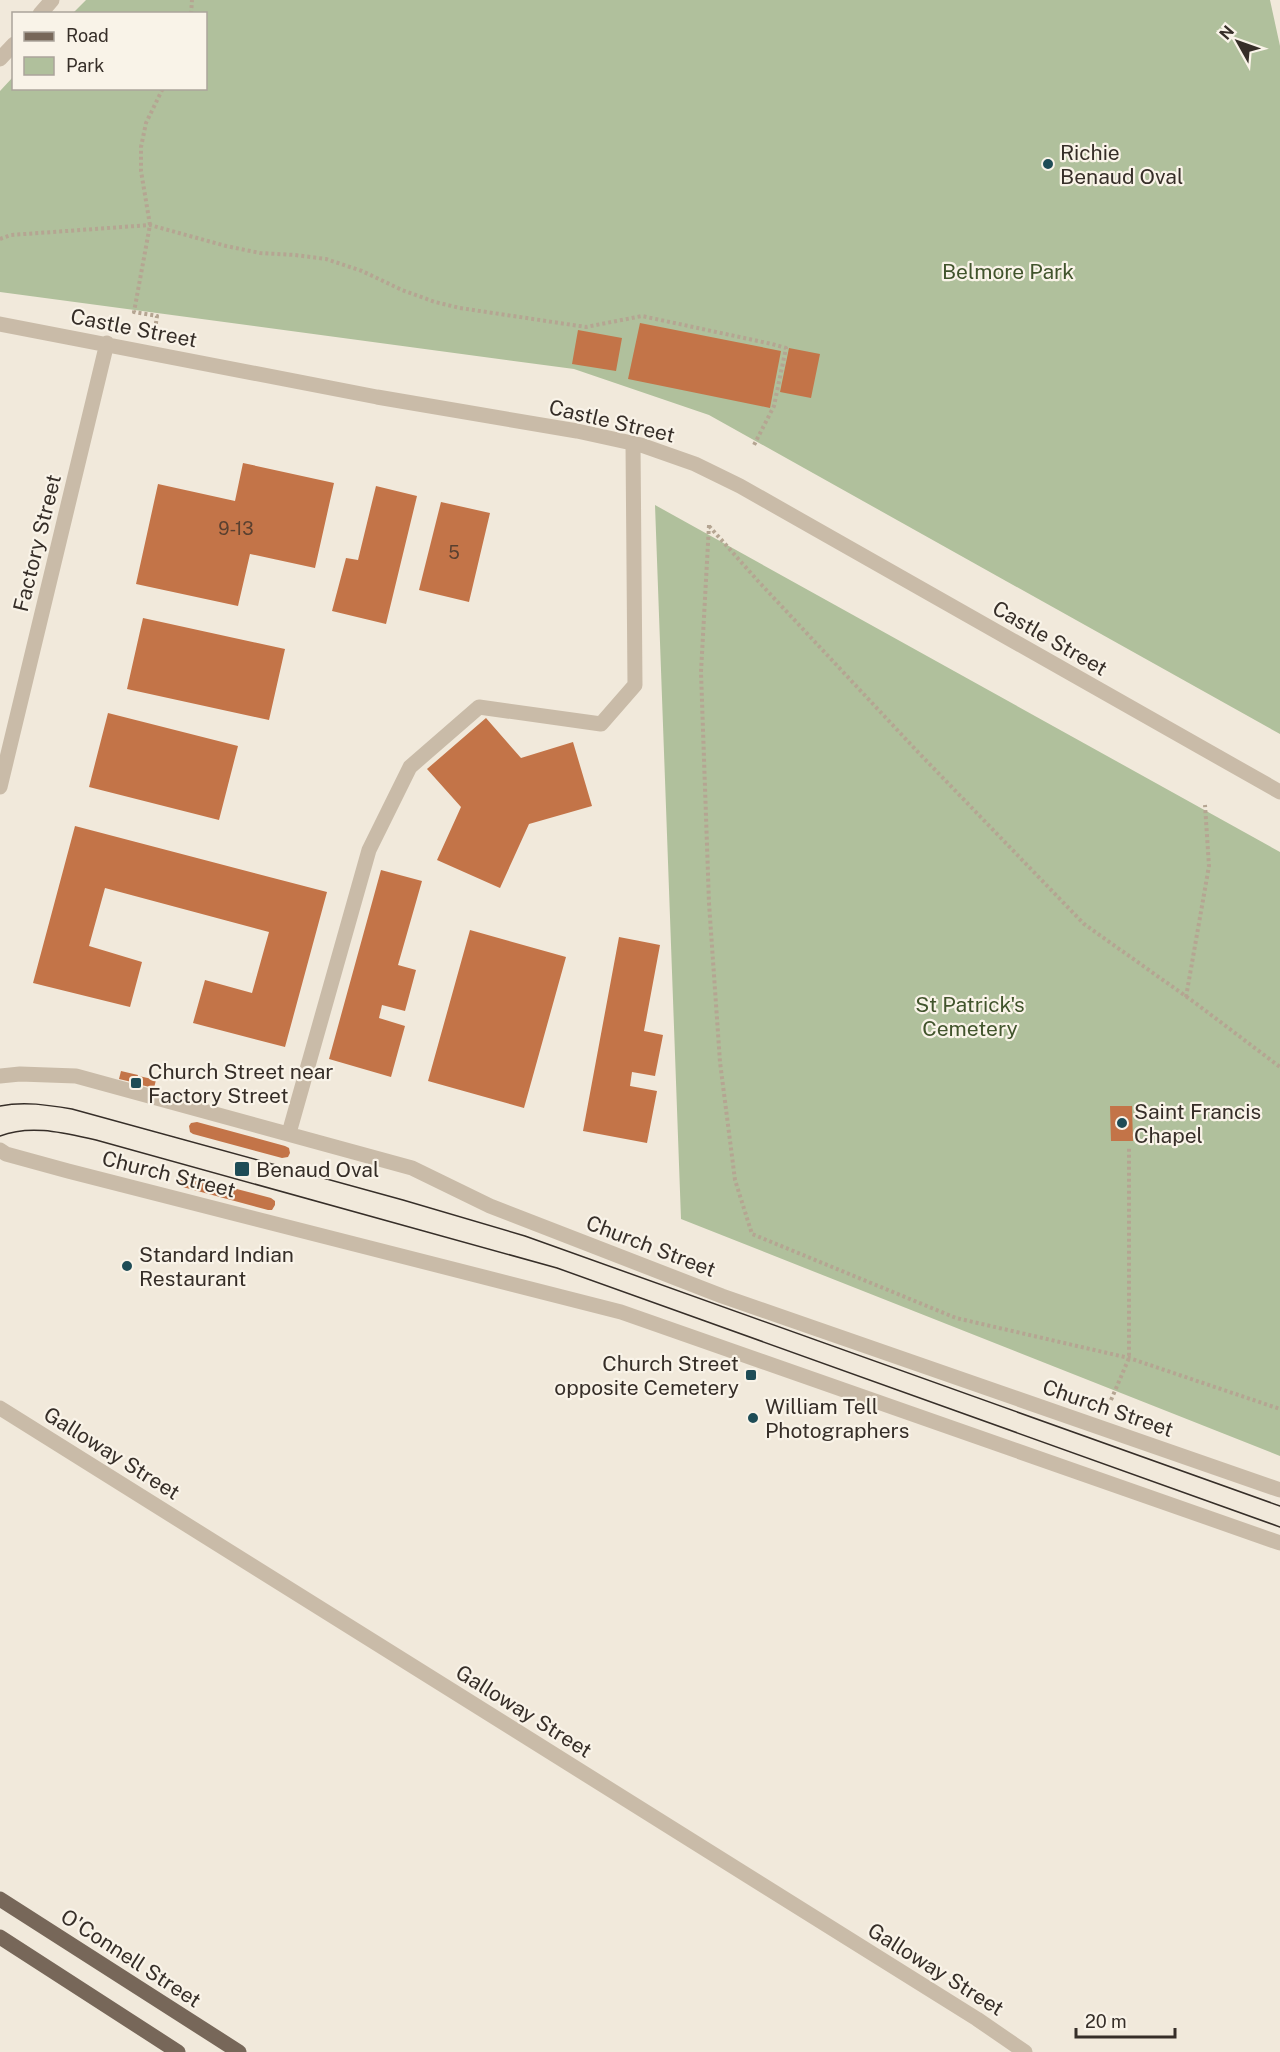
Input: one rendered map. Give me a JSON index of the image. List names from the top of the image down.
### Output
{
  "streets": {
    "main road": ["O'Connell Street"],
    "street": [
      "Castle Street",
      "Factory Street",
      "Church Street",
      "Galloway Street"
    ]
  },
  "crossings": [
    ["Castle Street", "Factory Street"]
  ],
  "parks": ["Belmore Park", "St Patrick's Cemetery"],
  "places": {
    "other": [
      "Richie Benaud Oval",
      "Saint Francis Chapel",
      "Standard Indian Restaurant",
      "William Tell Photographers"
    ],
    "transit": ["Church Street near Factory Street", "Benaud Oval", "Church Street opposite Cemetery"]
  },
  "house_numbers": ["9-13", "5"],
  "legend": ["Road", "Park"],
  "scale_bar": "20 m",
  "north": "top left"
}
